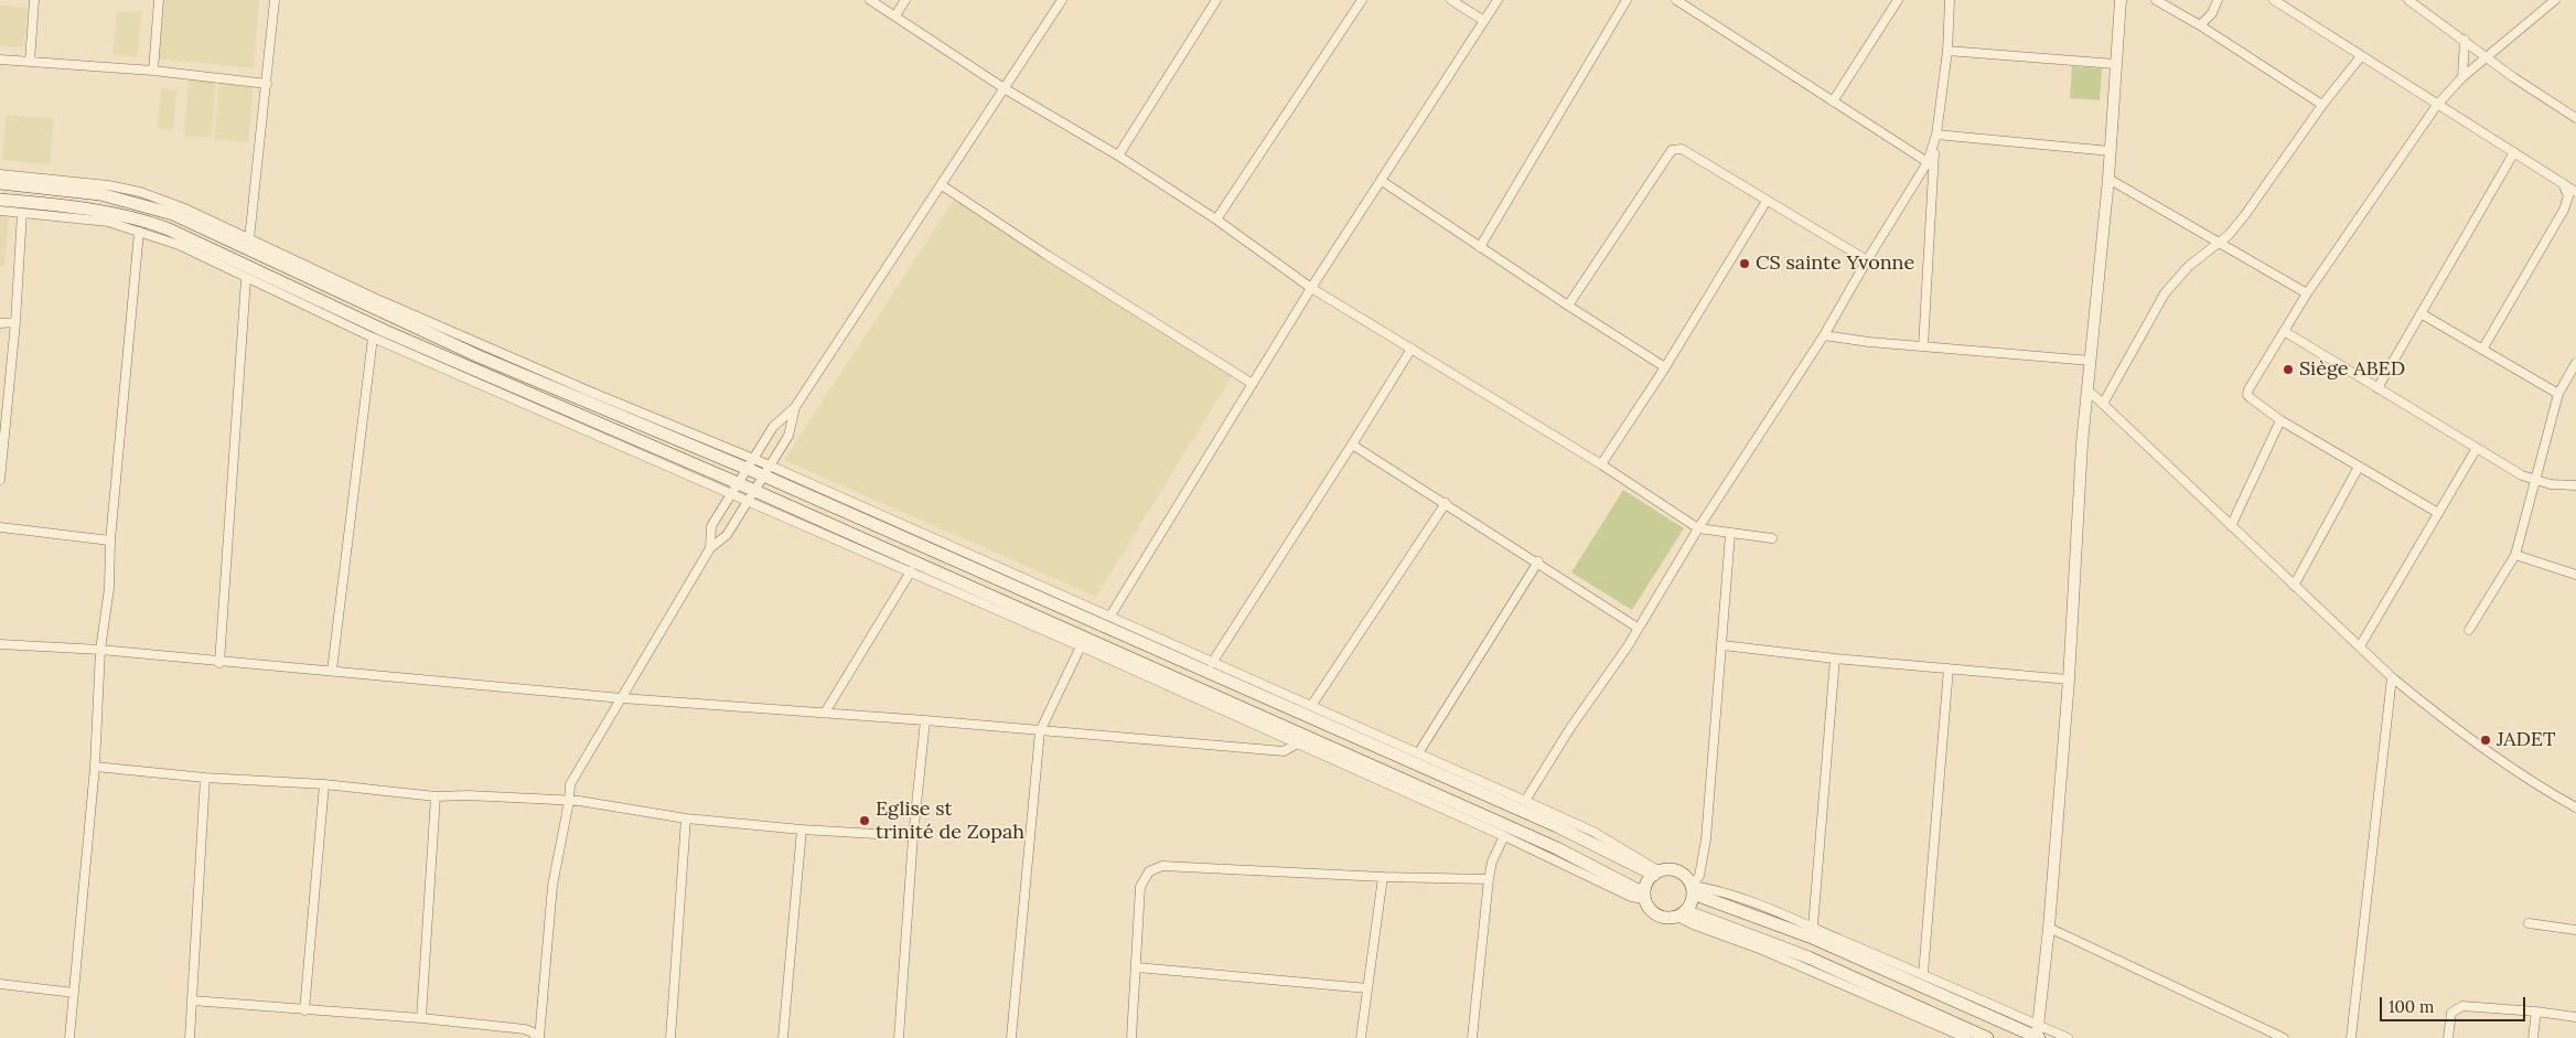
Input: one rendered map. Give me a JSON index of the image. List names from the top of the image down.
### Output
{
  "places": [
    "CS sainte Yvonne",
    "Siège ABED",
    "JADET",
    "Eglise st trinité de Zopah"
  ],
  "scale_bar": "100 m"
}
